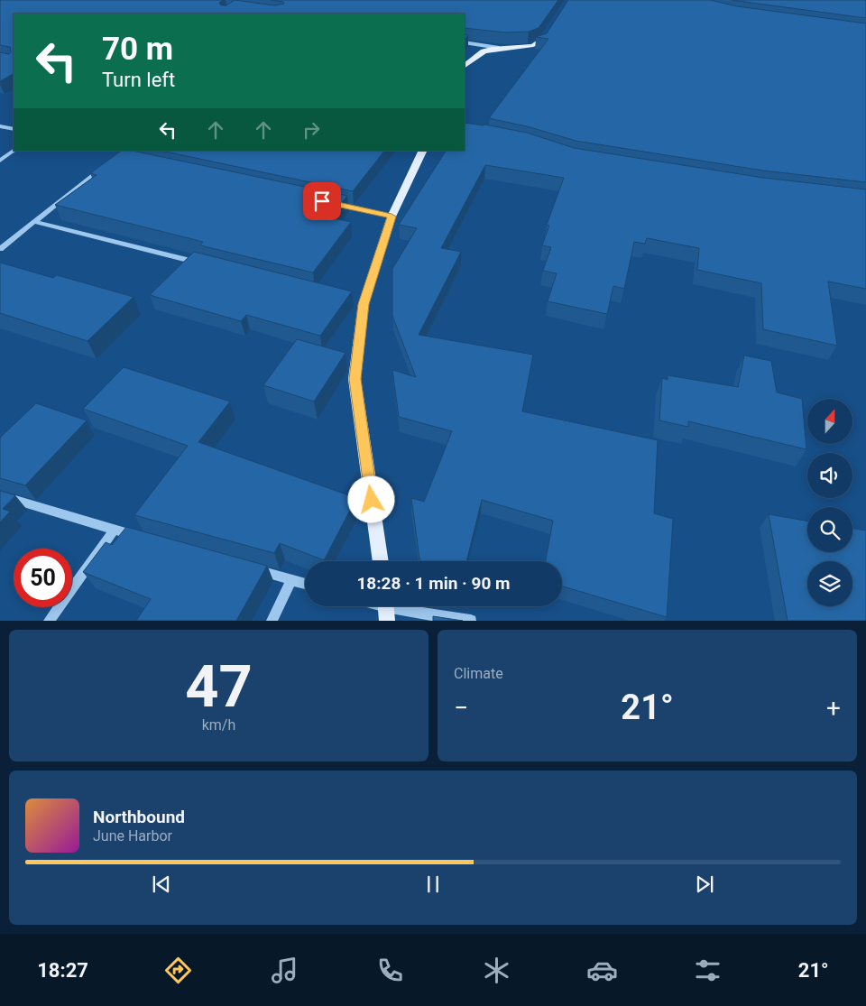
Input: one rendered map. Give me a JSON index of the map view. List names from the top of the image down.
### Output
{
  "north": "top",
  "page": {
    "turn": ["70 m", "Turn left"],
    "limit": "50",
    "trip": "18:28 · 1 min · 90 m",
    "tile": [
      ["47", "km/h"],
      "Climate"
    ],
    "heat": ["−", "21°", "+"],
    "song": ["Northbound", "June Harbor"],
    "tabs": ["18:27", "21°"]
  }
}
